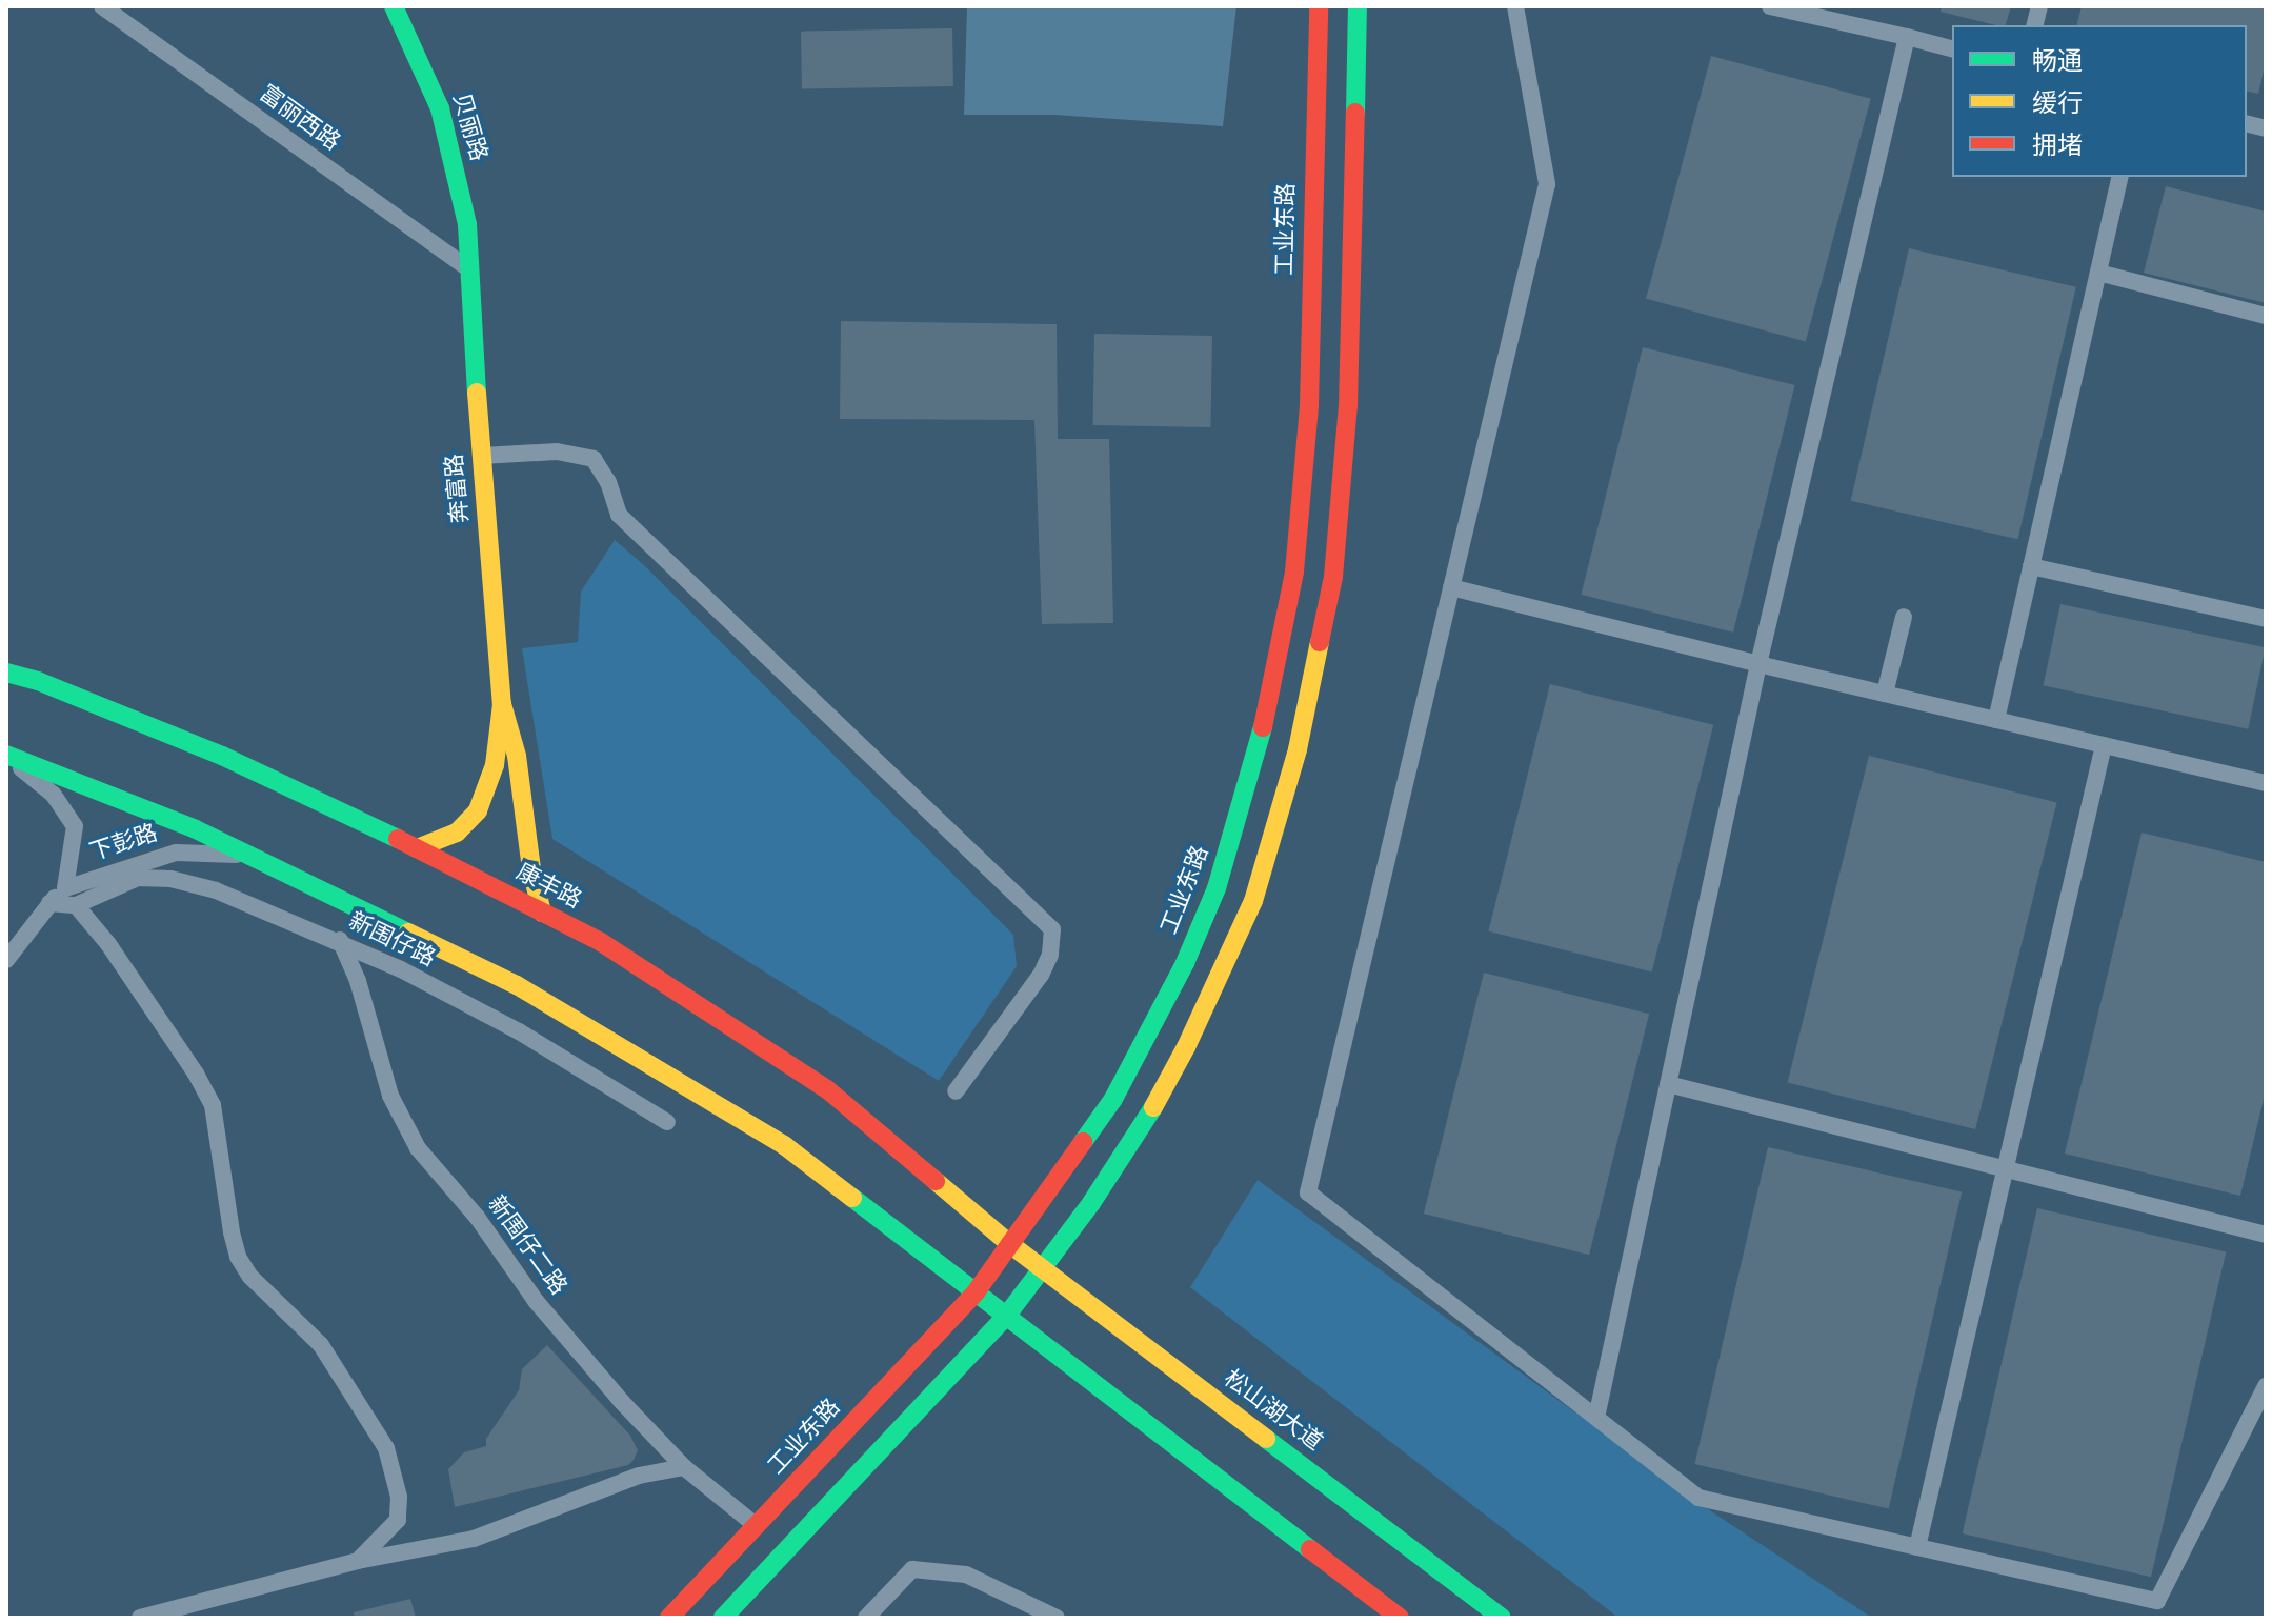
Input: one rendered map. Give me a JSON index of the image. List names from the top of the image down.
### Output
{
  "streets": {
    "main road": [
      "贝丽路",
      "工业东路",
      "奔富路",
      "康丰路",
      "松山湖大道"
    ],
    "street": [
      "富丽西路",
      "下彭路",
      "新围仔路",
      "新围仔二路"
    ]
  },
  "crossings": [
    ["富丽西路", "贝丽路"],
    ["富丽西路", "奔富路"],
    ["贝丽路", "奔富路"],
    ["工业东路", "康丰路"],
    ["工业东路", "新围仔二路"],
    ["工业东路", "松山湖大道"],
    ["康丰路", "松山湖大道"],
    ["新围仔路", "新围仔二路"]
  ],
  "legend": ["畅通", "缓行", "拥堵"]
}
